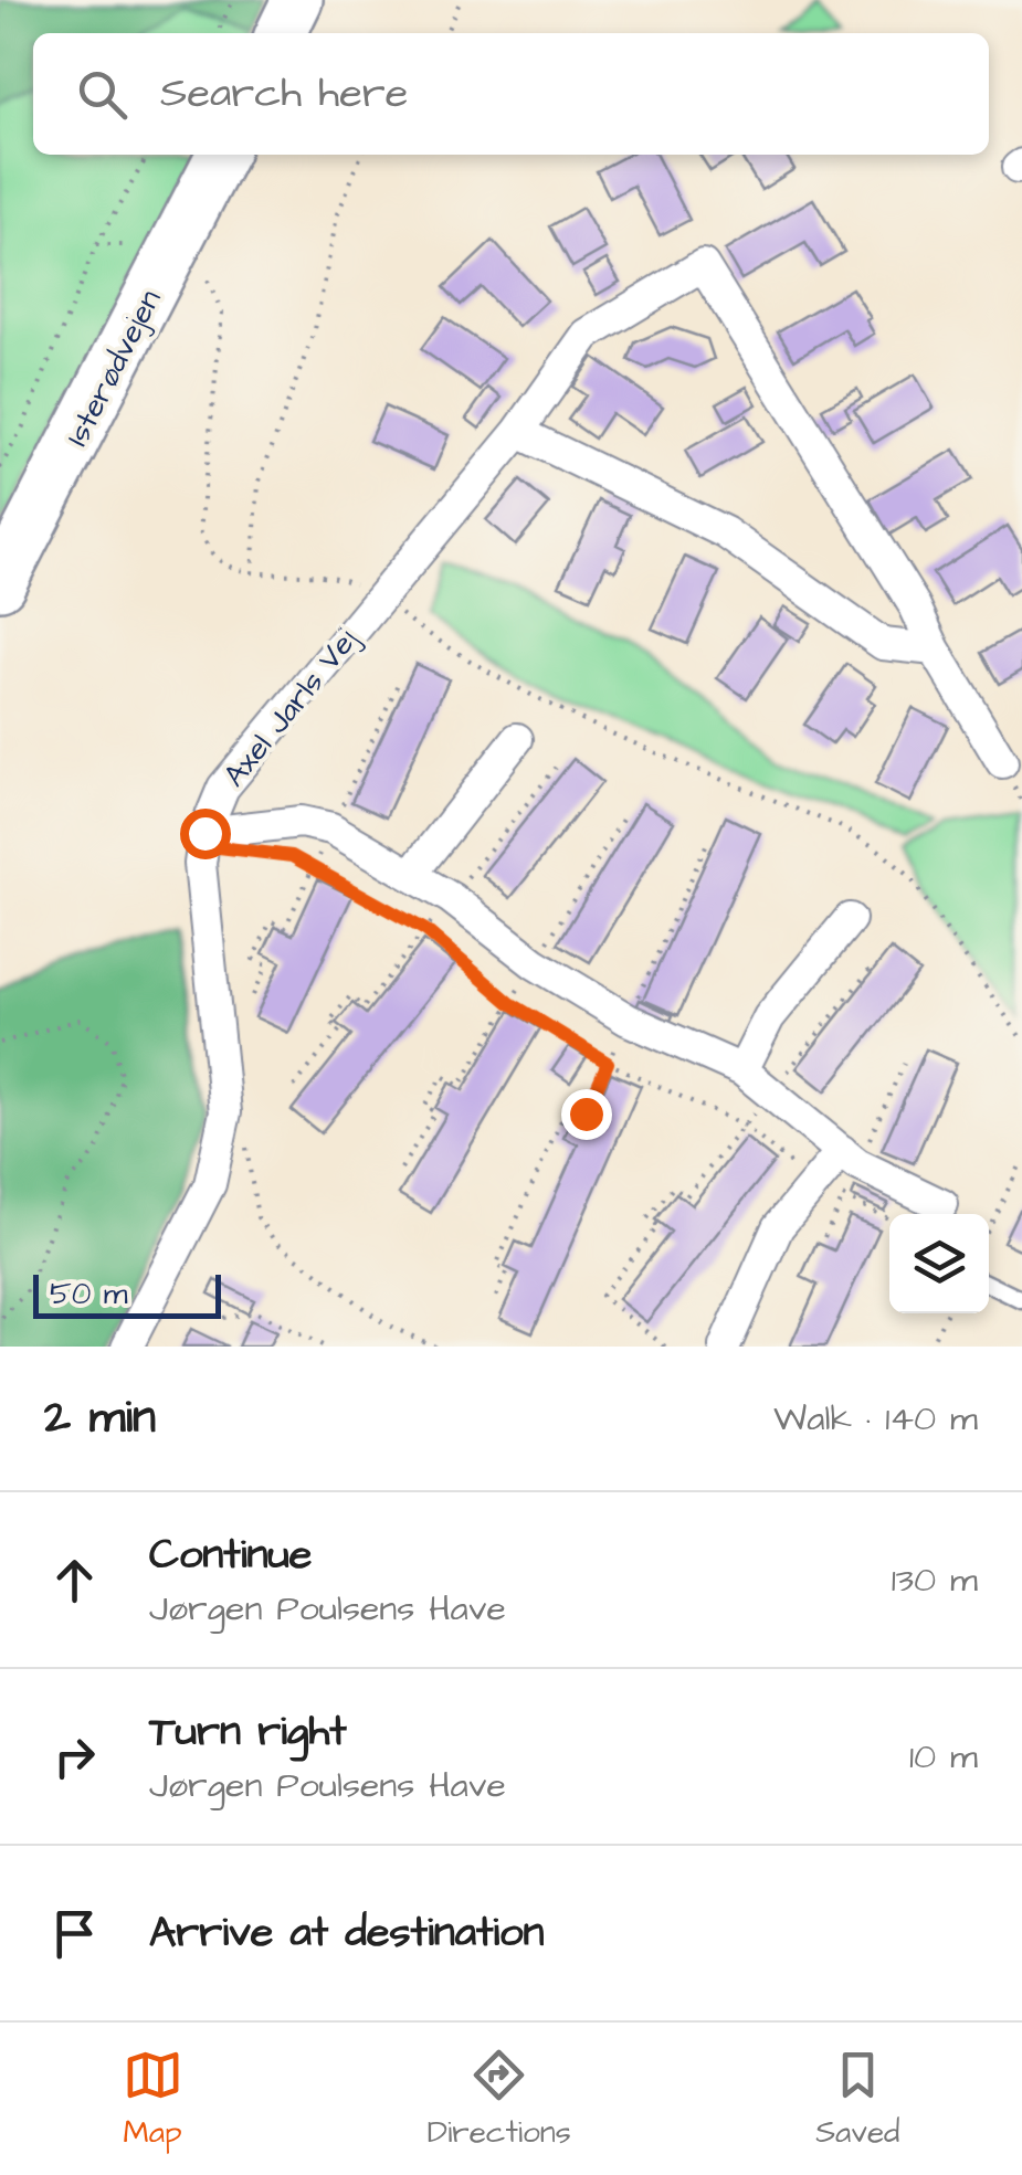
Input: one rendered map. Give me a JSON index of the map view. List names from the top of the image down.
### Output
{
  "streets": {
    "highway": ["Isterødvejen"],
    "street": ["Axel Jarls Vej"]
  },
  "scale_bar": "50 m",
  "page": {
    "search": "Search here",
    "scale": "50 m",
    "heading": ["2 min", "Walk · 140 m"],
    "list": [
      ["Continue", "Jørgen Poulsens Have", "130 m"],
      ["Turn right", "Jørgen Poulsens Have", "10 m"],
      "Arrive at destination"
    ],
    "nav": ["Map", "Directions", "Saved"]
  }
}
